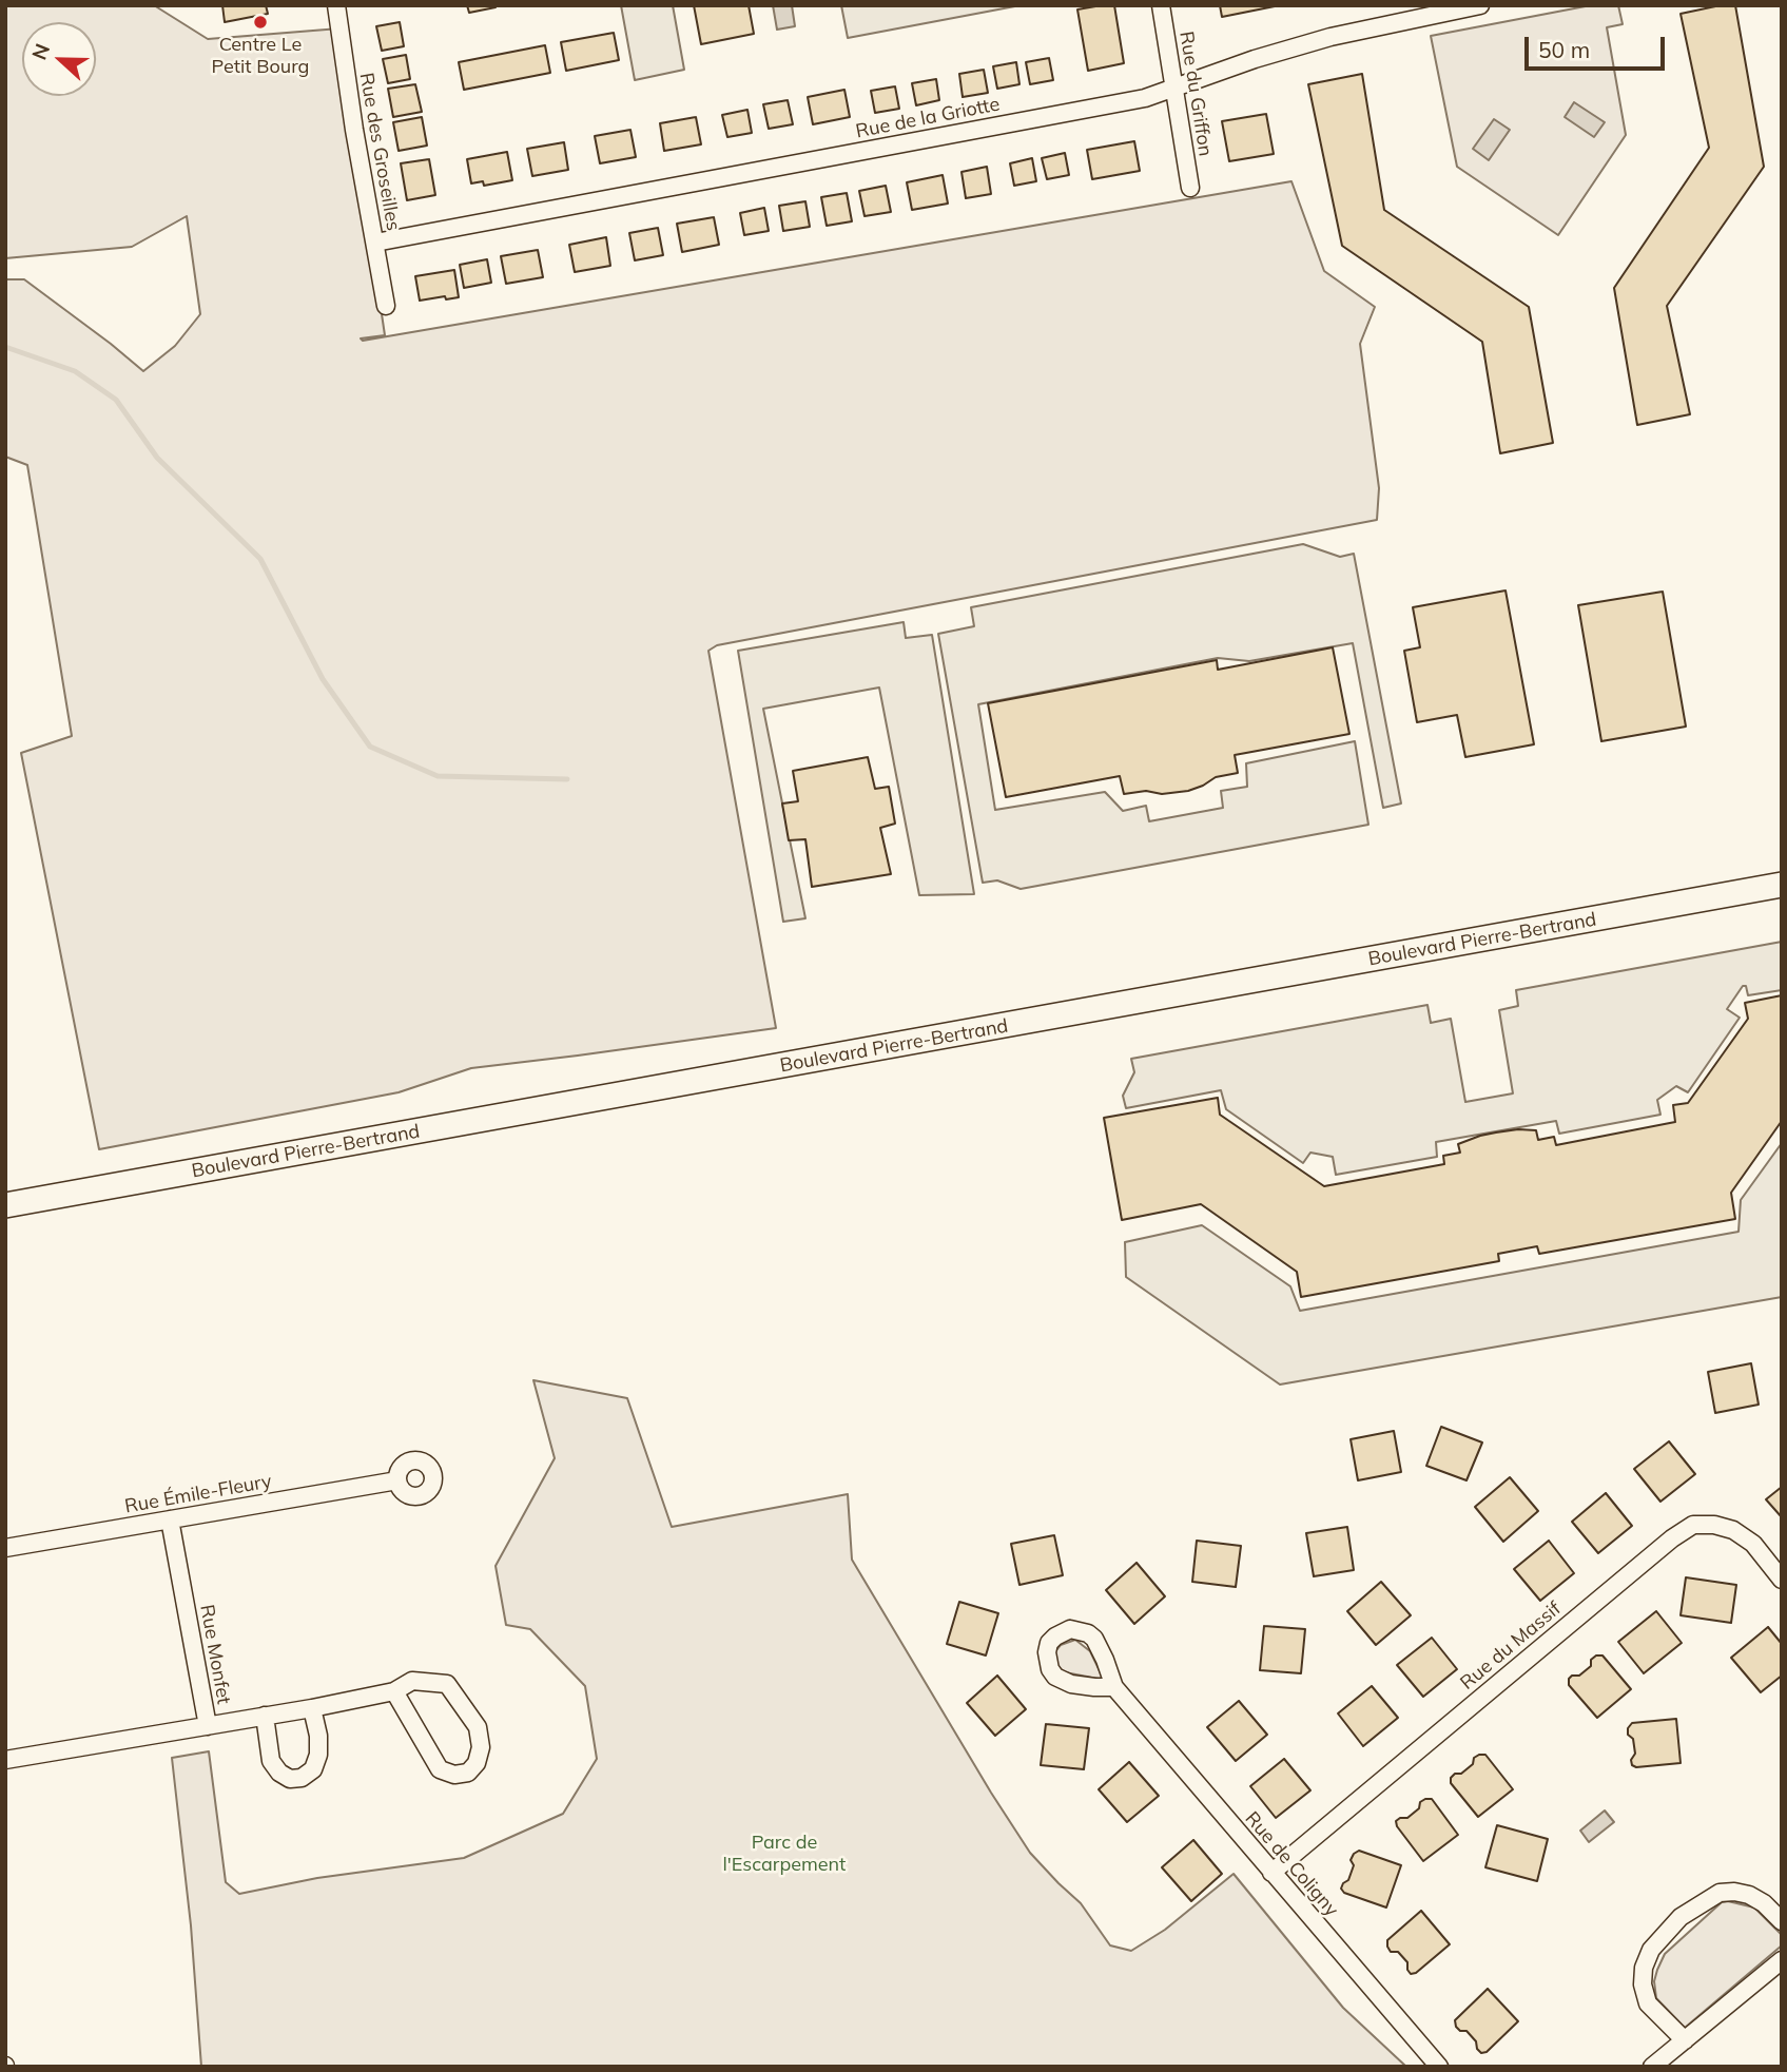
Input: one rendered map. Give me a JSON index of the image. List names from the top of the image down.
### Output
{
  "streets": {
    "main road": ["Boulevard Pierre-Bertrand"],
    "street": [
      "Rue du Griffon",
      "Rue de la Griotte",
      "Rue des Groseilles",
      "Rue Émile-Fleury",
      "Rue du Massif",
      "Rue Monfet",
      "Rue de Coligny"
    ]
  },
  "crossings": [
    ["Rue du Griffon", "Rue de la Griotte"],
    ["Rue de la Griotte", "Rue des Groseilles"],
    ["Rue Émile-Fleury", "Rue Monfet"],
    ["Rue du Massif", "Rue de Coligny"]
  ],
  "parks": ["Parc de l'Escarpement"],
  "places": ["Centre Le Petit Bourg"],
  "scale_bar": "50 m",
  "north": "left"
}
